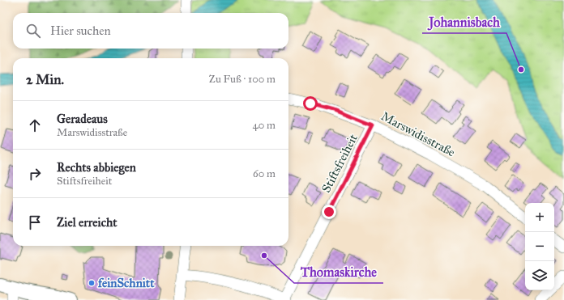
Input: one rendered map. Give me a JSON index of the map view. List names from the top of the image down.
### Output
{
  "streets": {
    "street": ["Marswidisstraße", "Stiftsfreiheit"]
  },
  "crossings": [
    ["Marswidisstraße", "Stiftsfreiheit"]
  ],
  "places": ["Johannisbach", "Thomaskirche", "feinSchnitt"],
  "page": {
    "search": "Hier suchen",
    "heading": ["2 Min.", "Zu Fuß · 100 m"],
    "list": [
      ["Geradeaus", "Marswidisstraße", "40 m"],
      ["Rechts abbiegen", "Stiftsfreiheit", "60 m"],
      "Ziel erreicht"
    ],
    "map_buttons": ["+", "−"]
  }
}
